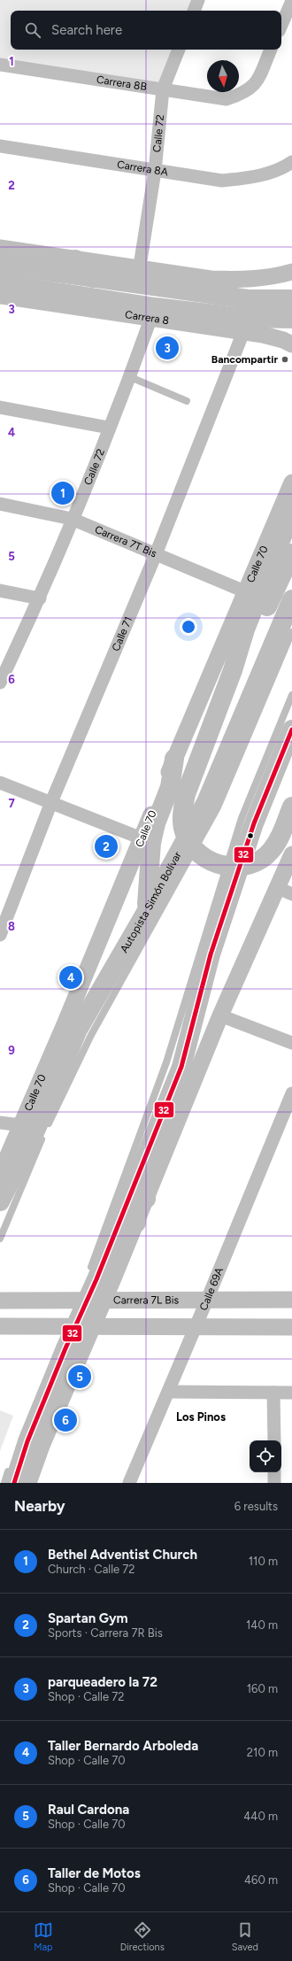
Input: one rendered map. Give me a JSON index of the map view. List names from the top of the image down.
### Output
{
  "streets": {
    "main road": ["Carrera 8", "Autopista Simón Bolívar"],
    "street": [
      "Carrera 8B",
      "Calle 72",
      "Carrera 8A",
      "Carrera 7T Bis",
      "Calle 70",
      "Calle 71",
      "Calle 69A",
      "Carrera 7L Bis"
    ]
  },
  "crossings": [
    ["Carrera 8B", "Calle 72"],
    ["Calle 72", "Carrera 8A"],
    ["Calle 72", "Carrera 8"],
    ["Calle 72", "Carrera 7T Bis"],
    ["Carrera 8", "Calle 71"],
    ["Carrera 7T Bis", "Calle 70"],
    ["Carrera 7T Bis", "Calle 71"],
    ["Calle 70", "Autopista Simón Bolívar"],
    ["Calle 69A", "Carrera 7L Bis"]
  ],
  "districts": ["Los Pinos"],
  "places": ["Bancompartir"],
  "lines": ["transit line 32"],
  "north": "bottom",
  "page": {
    "search": "Search here",
    "pins": [
      "3",
      "1",
      "2",
      "4",
      "5",
      "6"
    ],
    "heading": ["Nearby", "6 results"],
    "list": [
      {
        "mark": "1",
        "name": "Bethel Adventist Church",
        "note": "Church · Calle 72",
        "value": "110 m"
      },
      {
        "mark": "2",
        "name": "Spartan Gym",
        "note": "Sports · Carrera 7R Bis",
        "value": "140 m"
      },
      {
        "mark": "3",
        "name": "parqueadero la 72",
        "note": "Shop · Calle 72",
        "value": "160 m"
      },
      {
        "mark": "4",
        "name": "Taller Bernardo Arboleda",
        "note": "Shop · Calle 70",
        "value": "210 m"
      },
      {
        "mark": "5",
        "name": "Raul Cardona",
        "note": "Shop · Calle 70",
        "value": "440 m"
      },
      {
        "mark": "6",
        "name": "Taller de Motos",
        "note": "Shop · Calle 70",
        "value": "460 m"
      }
    ],
    "nav": ["Map", "Directions", "Saved"]
  },
  "grid": {
    "rows": [
      "1",
      "2",
      "3",
      "4",
      "5",
      "6",
      "7",
      "8",
      "9"
    ]
  }
}
